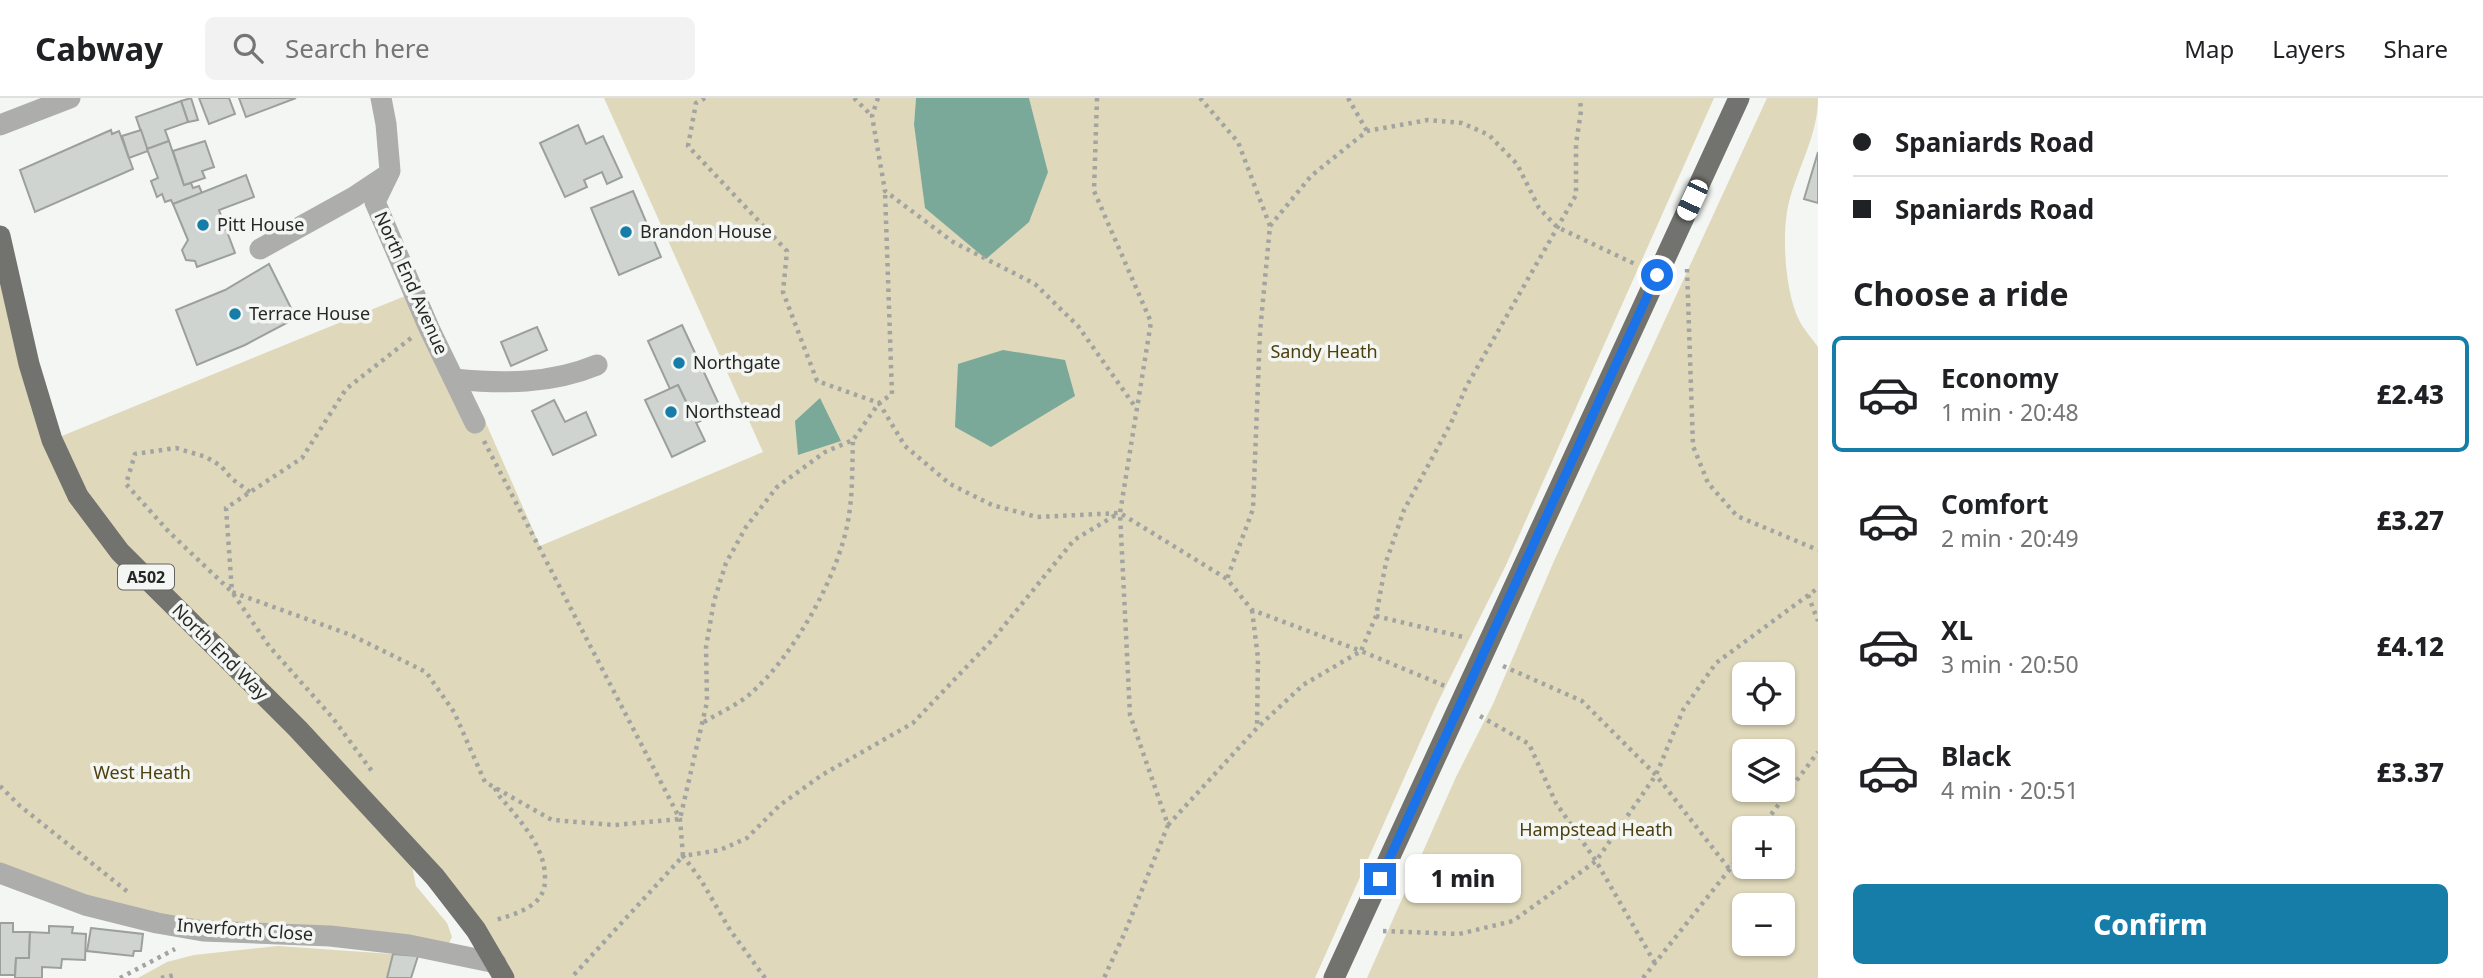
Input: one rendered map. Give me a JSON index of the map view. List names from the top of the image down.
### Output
{
  "streets": {
    "main road": ["A502", "North End Way"],
    "street": ["North End Avenue", "Inverforth Close"]
  },
  "crossings": [
    ["North End Way", "Inverforth Close"]
  ],
  "parks": ["Sandy Heath", "West Heath", "Hampstead Heath"],
  "places": [
    "Pitt House",
    "Brandon House",
    "Terrace House",
    "Northgate",
    "Northstead"
  ],
  "page": {
    "header": "Cabway",
    "search": "Search here",
    "nav": ["Map", "Layers", "Share"],
    "banner": ["Spaniards Road", "Spaniards Road"],
    "heading": "Choose a ride",
    "list": [
      {
        "name": "Economy",
        "note": "1 min · 20:48",
        "value": "£2.43"
      },
      {
        "name": "Comfort",
        "note": "2 min · 20:49",
        "value": "£3.27"
      },
      {
        "name": "XL",
        "note": "3 min · 20:50",
        "value": "£4.12"
      },
      {
        "name": "Black",
        "note": "4 min · 20:51",
        "value": "£3.37"
      }
    ],
    "map_buttons": ["+", "−"],
    "bubble": "1 min",
    "buttons": "Confirm"
  }
}
